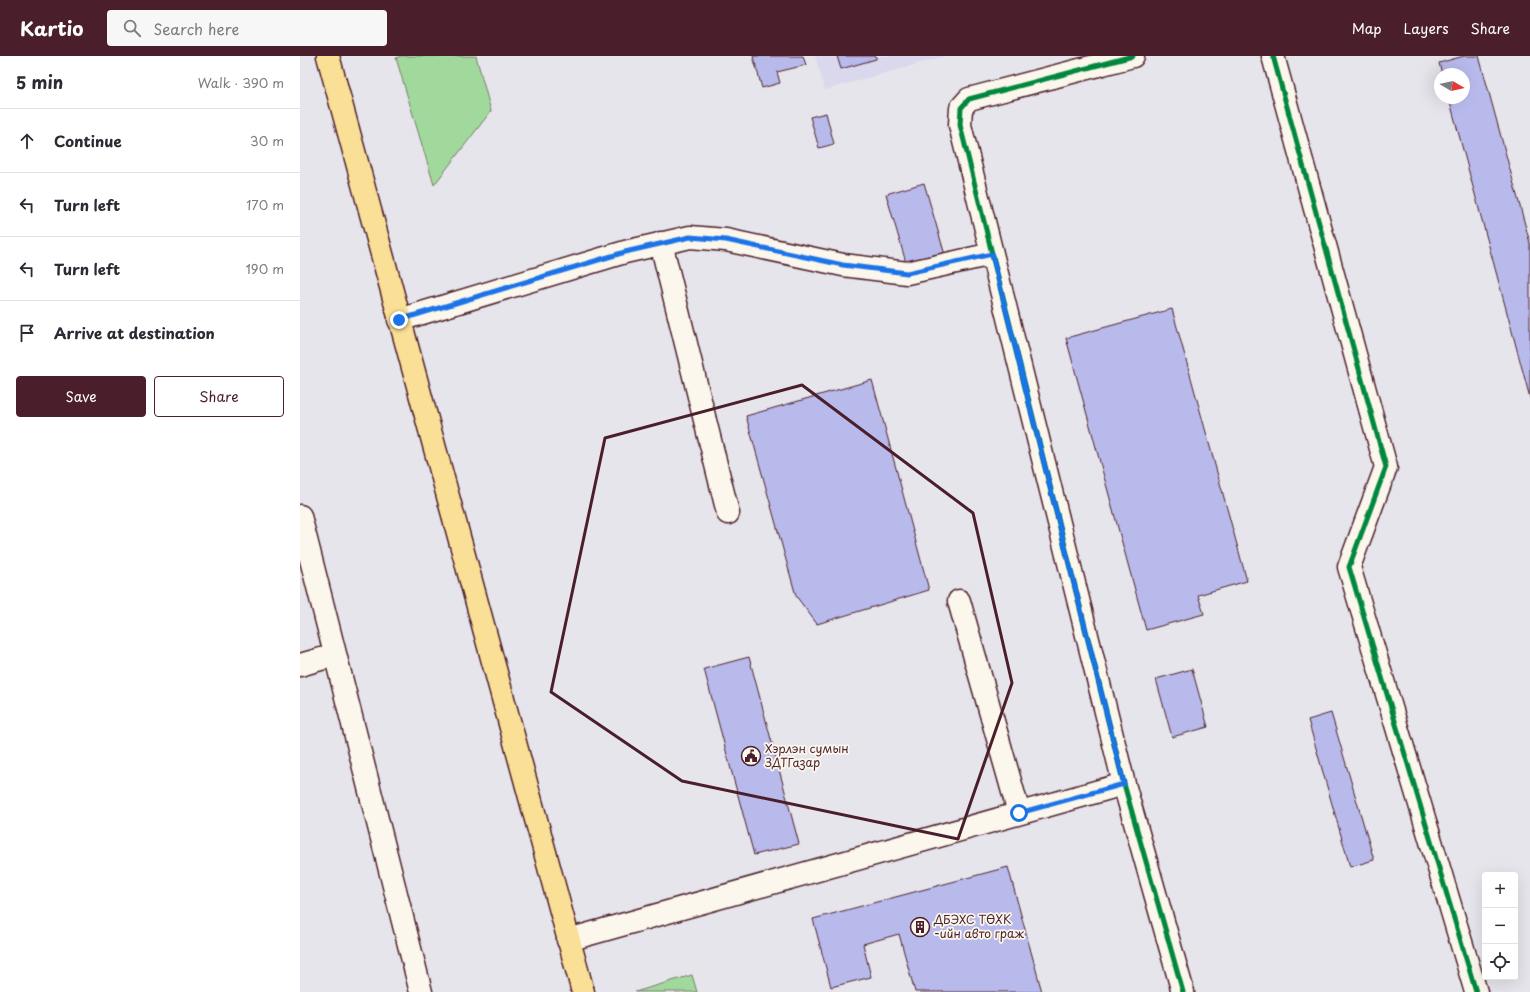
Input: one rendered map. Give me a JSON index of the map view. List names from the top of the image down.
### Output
{
  "places": {
    "public building": ["Хэрлэн сумын ЗДТГазар"],
    "building": ["ДБЭХС ТӨХК -ийн авто граж"]
  },
  "north": "right",
  "page": {
    "header": "Kartio",
    "search": "Search here",
    "nav": ["Map", "Layers", "Share"],
    "heading": ["5 min", "Walk · 390 m"],
    "list": [
      ["Continue", "30 m"],
      ["Turn left", "170 m"],
      ["Turn left", "190 m"],
      "Arrive at destination"
    ],
    "buttons": ["Save", "Share"],
    "map_buttons": ["+", "−"]
  }
}
